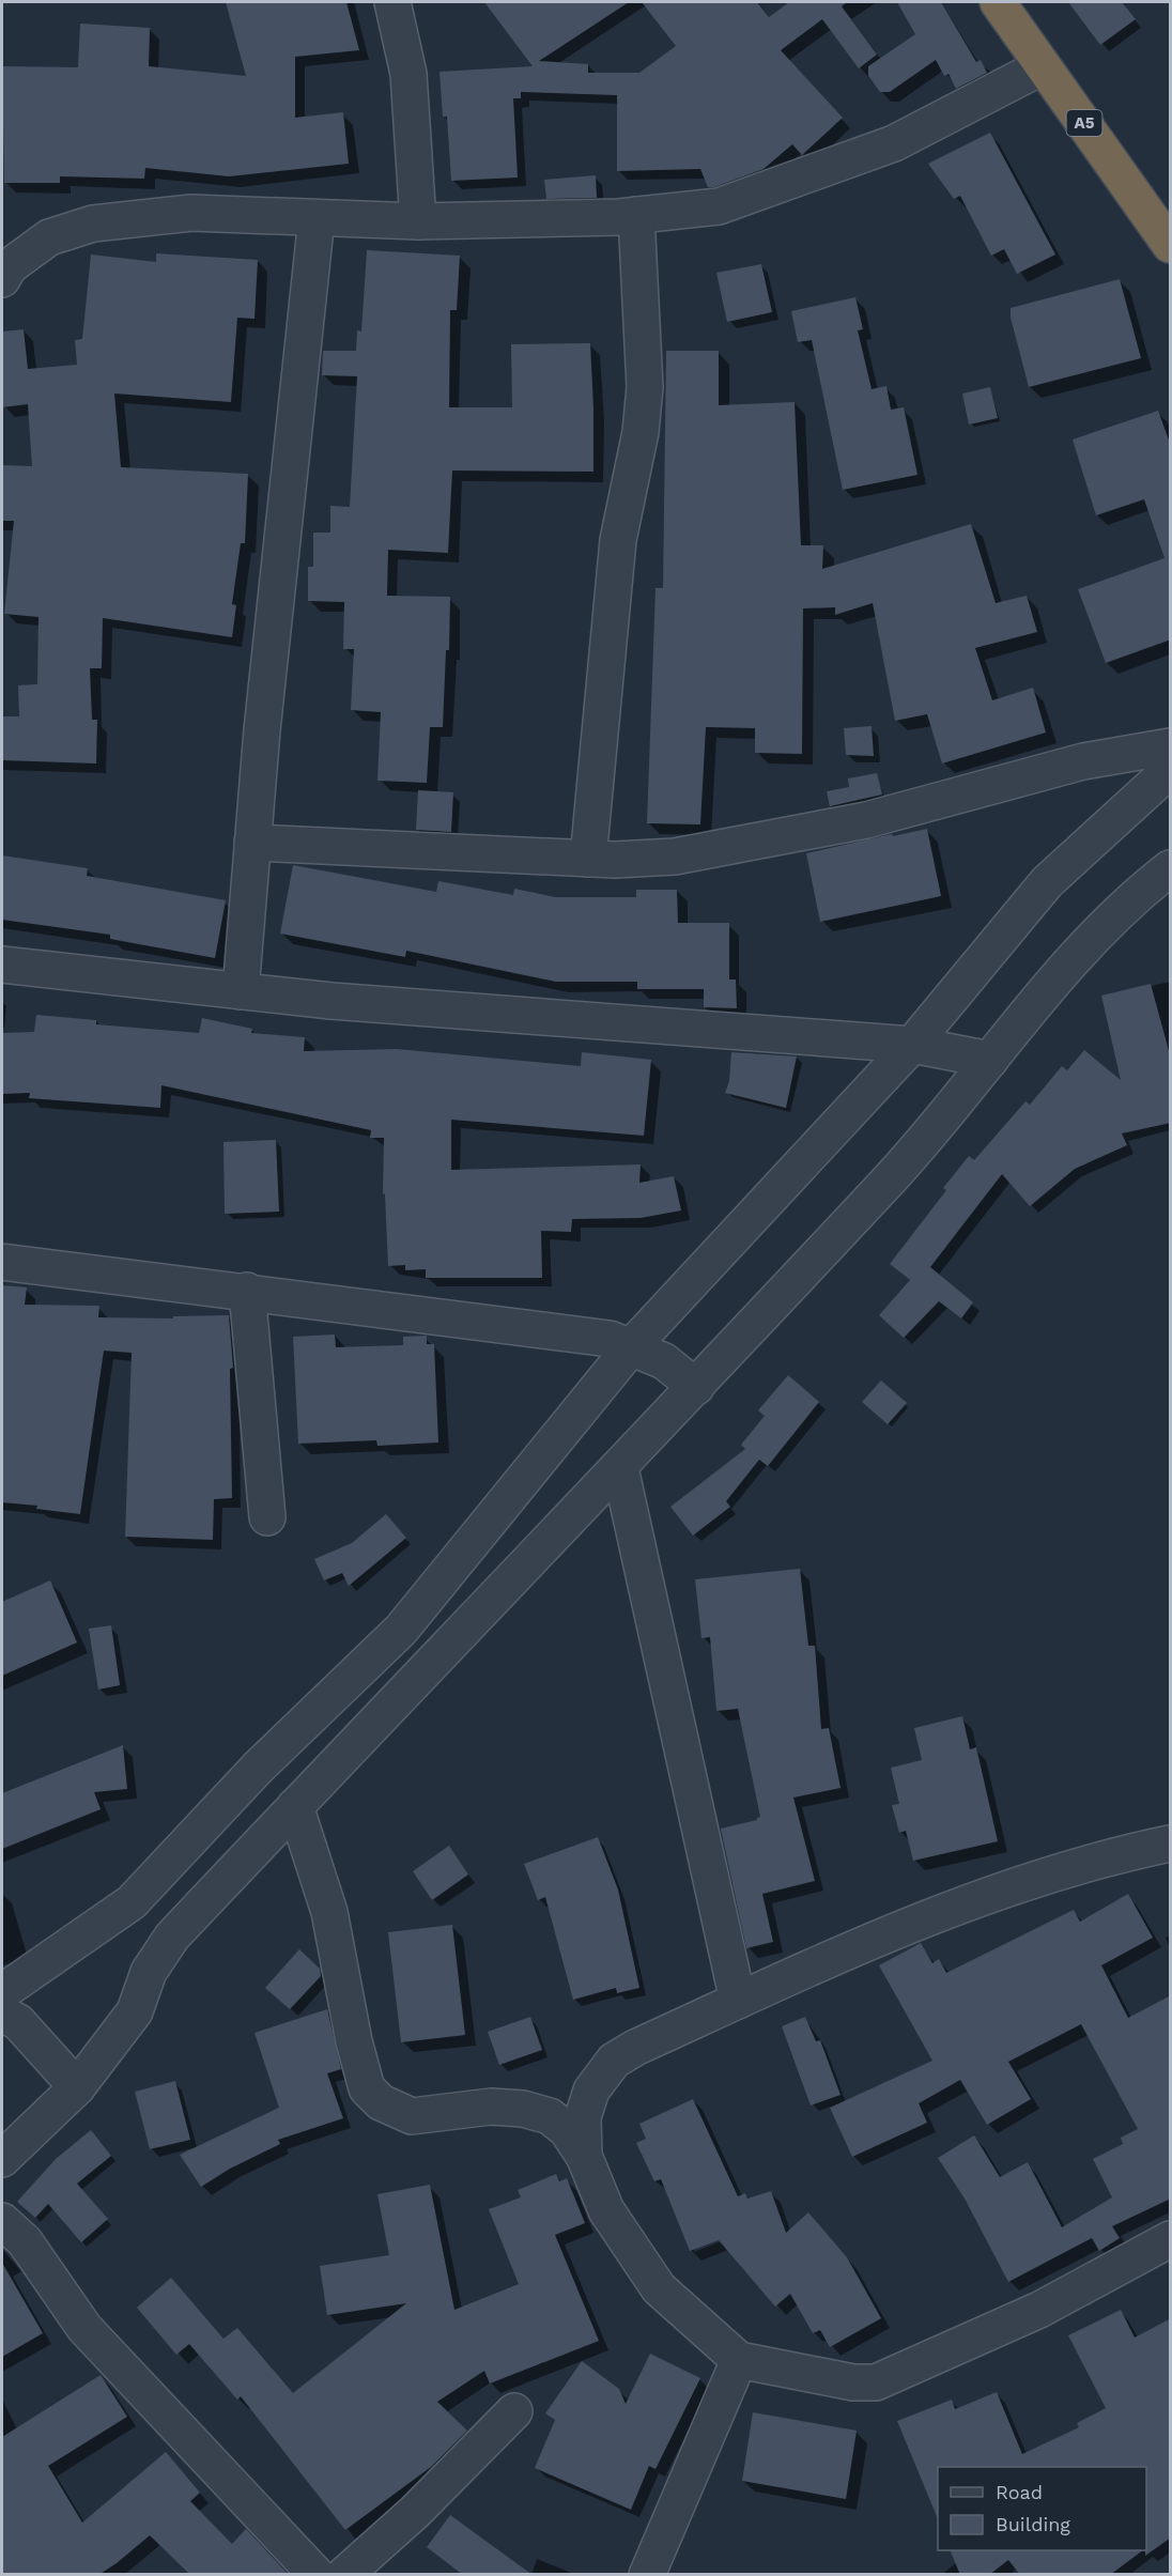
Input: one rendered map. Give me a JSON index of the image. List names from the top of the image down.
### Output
{
  "streets": {
    "highway": ["A5"]
  },
  "legend": ["Road", "Building"]
}
